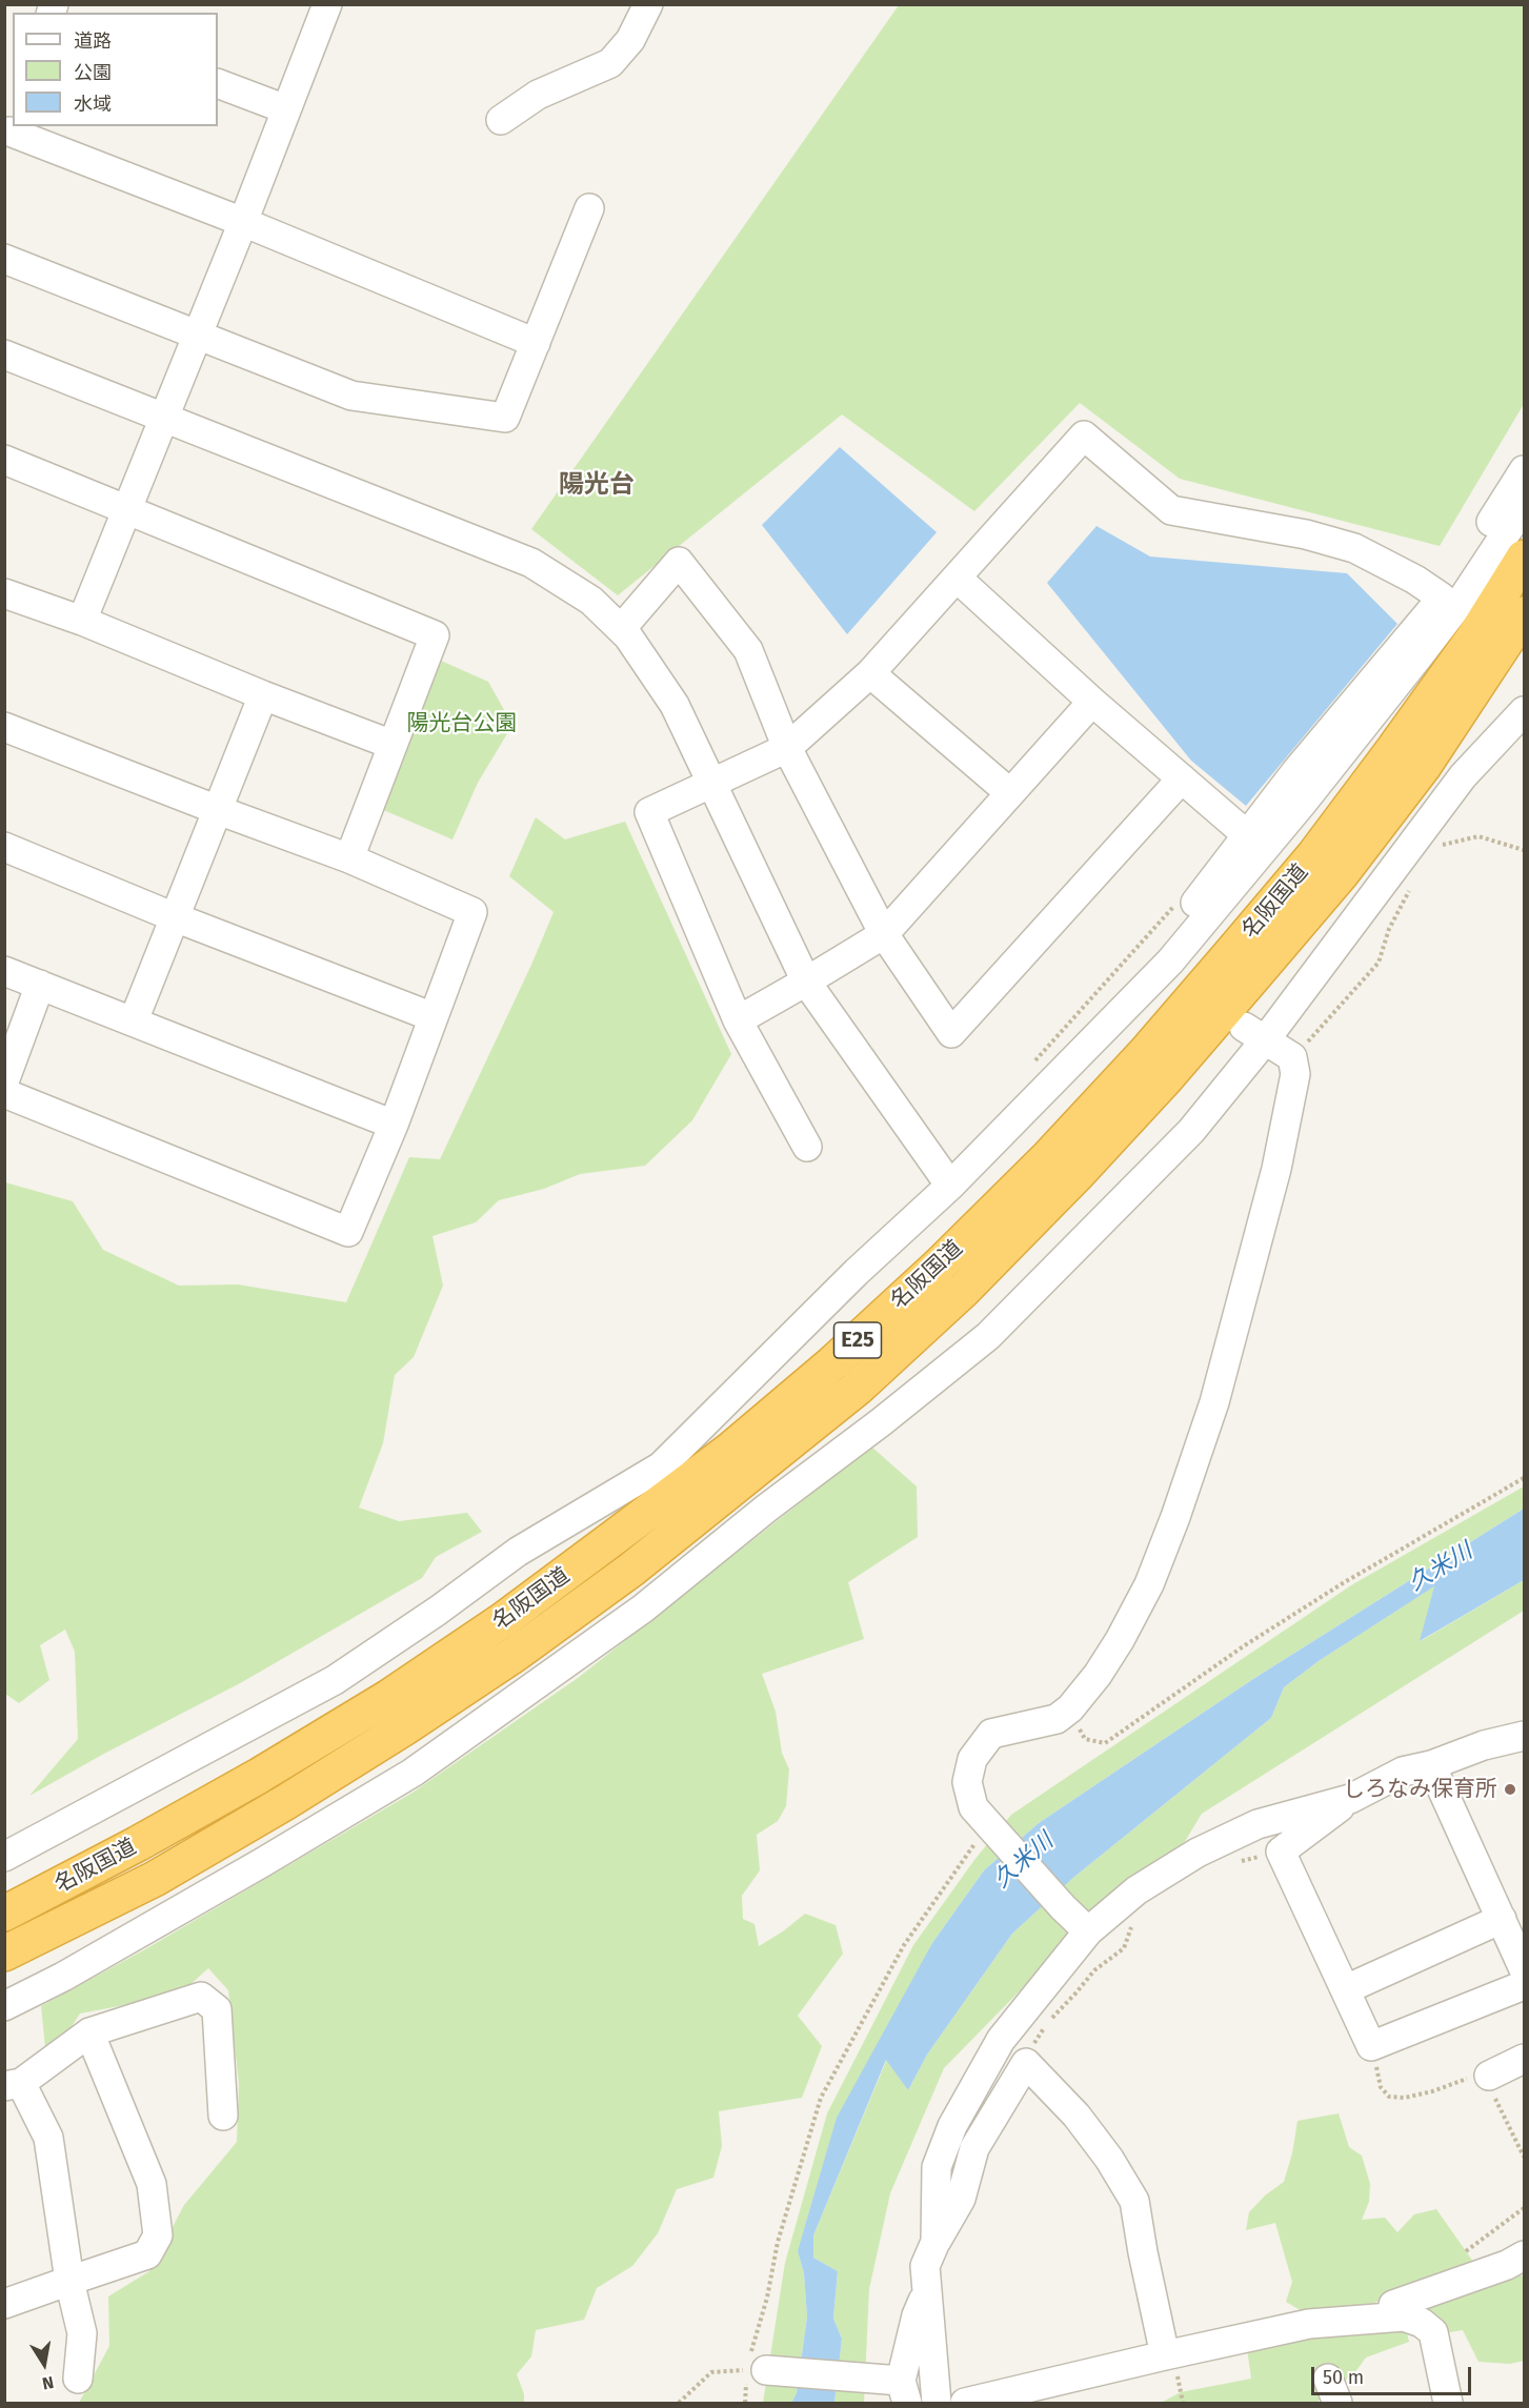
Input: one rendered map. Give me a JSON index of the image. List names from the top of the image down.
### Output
{
  "streets": {
    "highway": ["名阪国道", "E25"]
  },
  "districts": ["陽光台"],
  "water": ["久米川"],
  "parks": ["陽光台公園"],
  "places": ["しろなみ保育所"],
  "legend": ["道路", "公園", "水域"],
  "scale_bar": "50 m",
  "north": "bottom"
}
